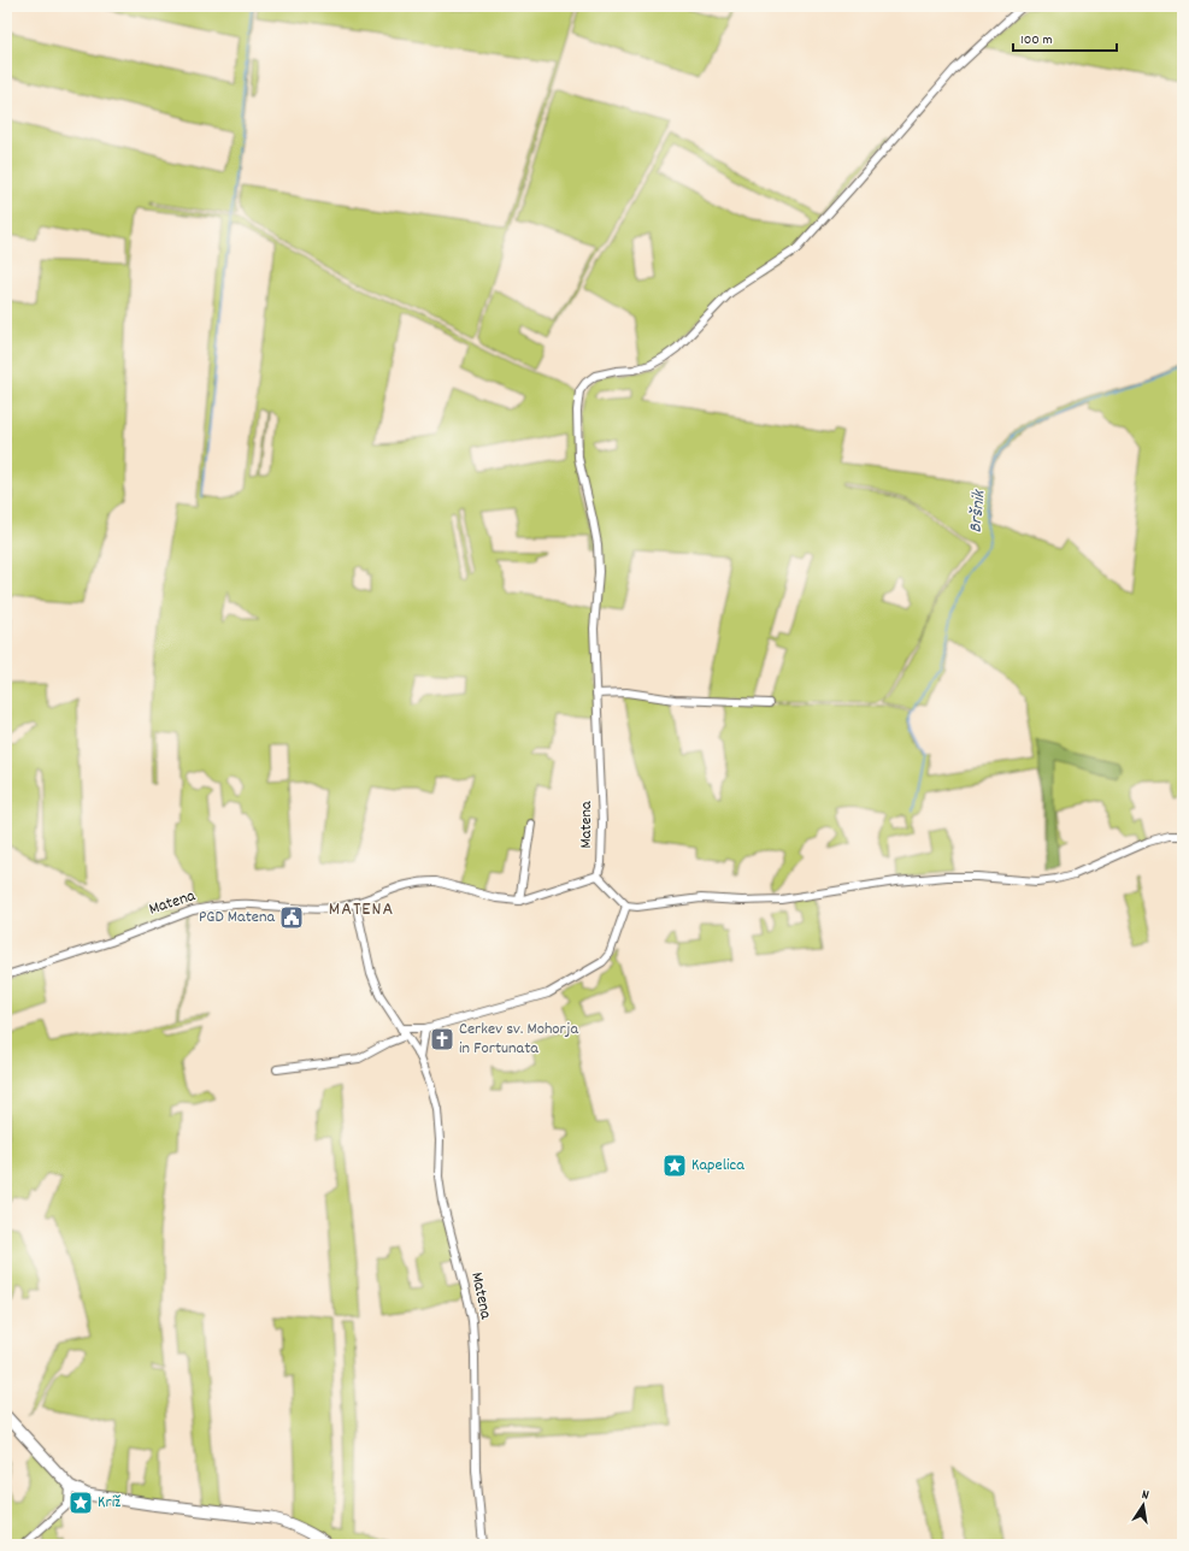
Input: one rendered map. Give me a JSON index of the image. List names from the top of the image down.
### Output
{
  "streets": {
    "street": ["Matena"]
  },
  "districts": ["MATENA"],
  "water": ["Bršnik"],
  "places": {
    "public building": ["PGD Matena"],
    "church": ["Cerkev sv. Mohorja in Fortunata"],
    "place": ["Kapelica", "Križ"]
  },
  "scale_bar": "100 m",
  "north": "top"
}
